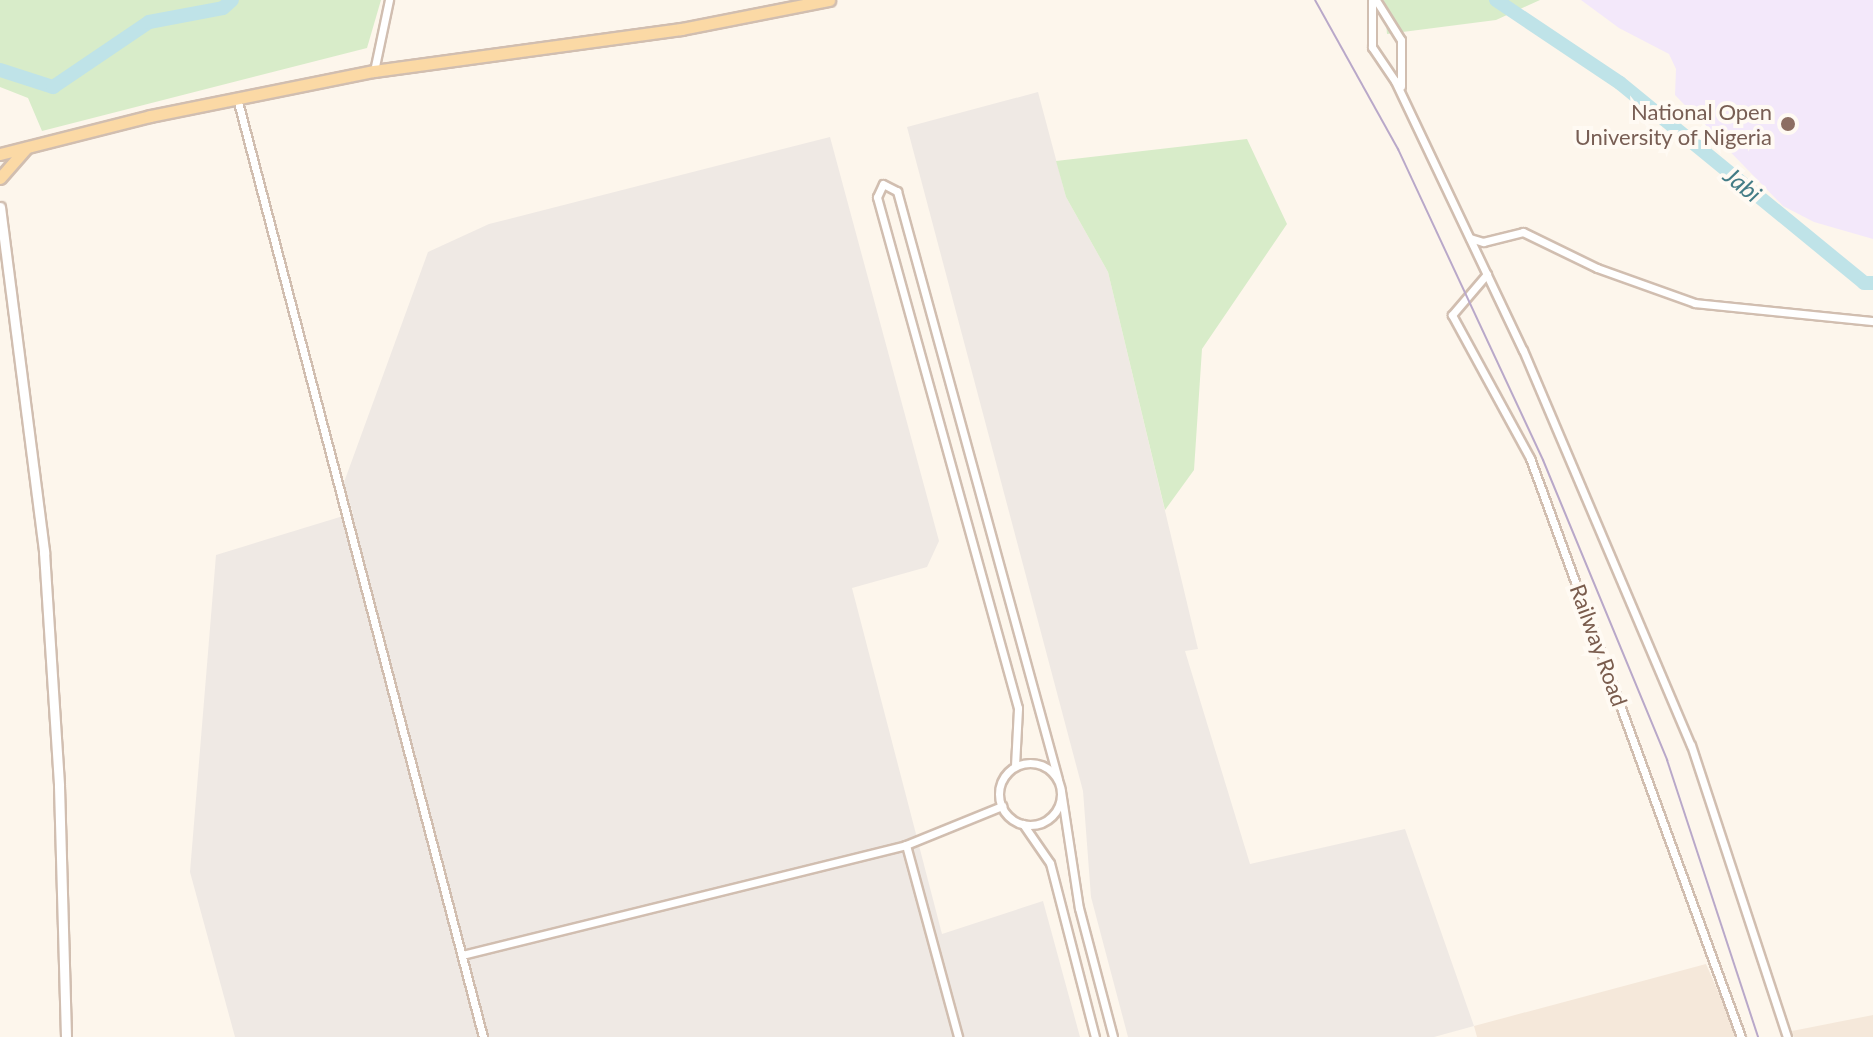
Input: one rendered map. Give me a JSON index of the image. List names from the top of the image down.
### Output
{
  "streets": {
    "street": ["Railway Road"]
  },
  "water": ["Jabi"],
  "places": ["National Open University of Nigeria"]
}
